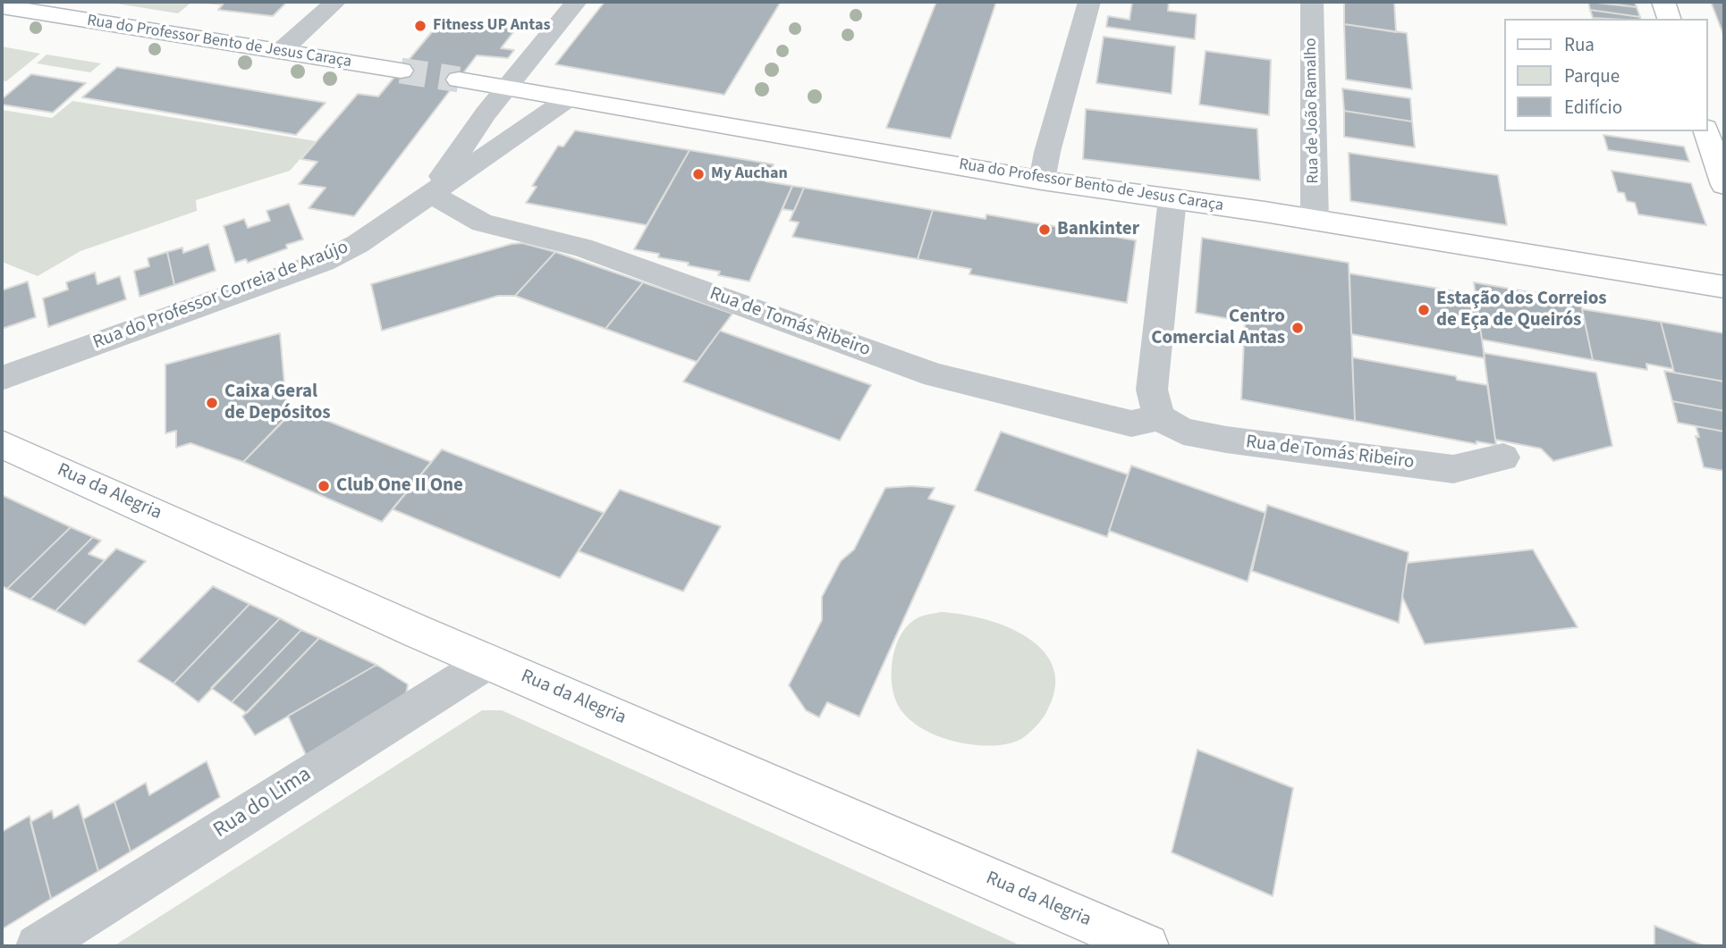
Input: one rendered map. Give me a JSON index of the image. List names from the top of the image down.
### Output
{
  "streets": {
    "street": [
      "Rua do Professor Bento de Jesus Caraça",
      "Rua de João Ramalho",
      "Rua do Professor Correia de Araújo",
      "Rua de Tomás Ribeiro",
      "Rua da Alegria",
      "Rua do Lima"
    ]
  },
  "crossings": [
    ["Rua do Professor Bento de Jesus Caraça", "Rua de João Ramalho"],
    ["Rua do Professor Bento de Jesus Caraça", "Rua do Professor Correia de Araújo"],
    ["Rua do Professor Correia de Araújo", "Rua de Tomás Ribeiro"],
    ["Rua da Alegria", "Rua do Lima"]
  ],
  "places": [
    "Fitness UP Antas",
    "My Auchan",
    "Bankinter",
    "Estação dos Correios de Eça de Queirós",
    "Centro Comercial Antas",
    "Caixa Geral de Depósitos",
    "Club One II One"
  ],
  "legend": ["Rua", "Parque", "Edifício"]
}
